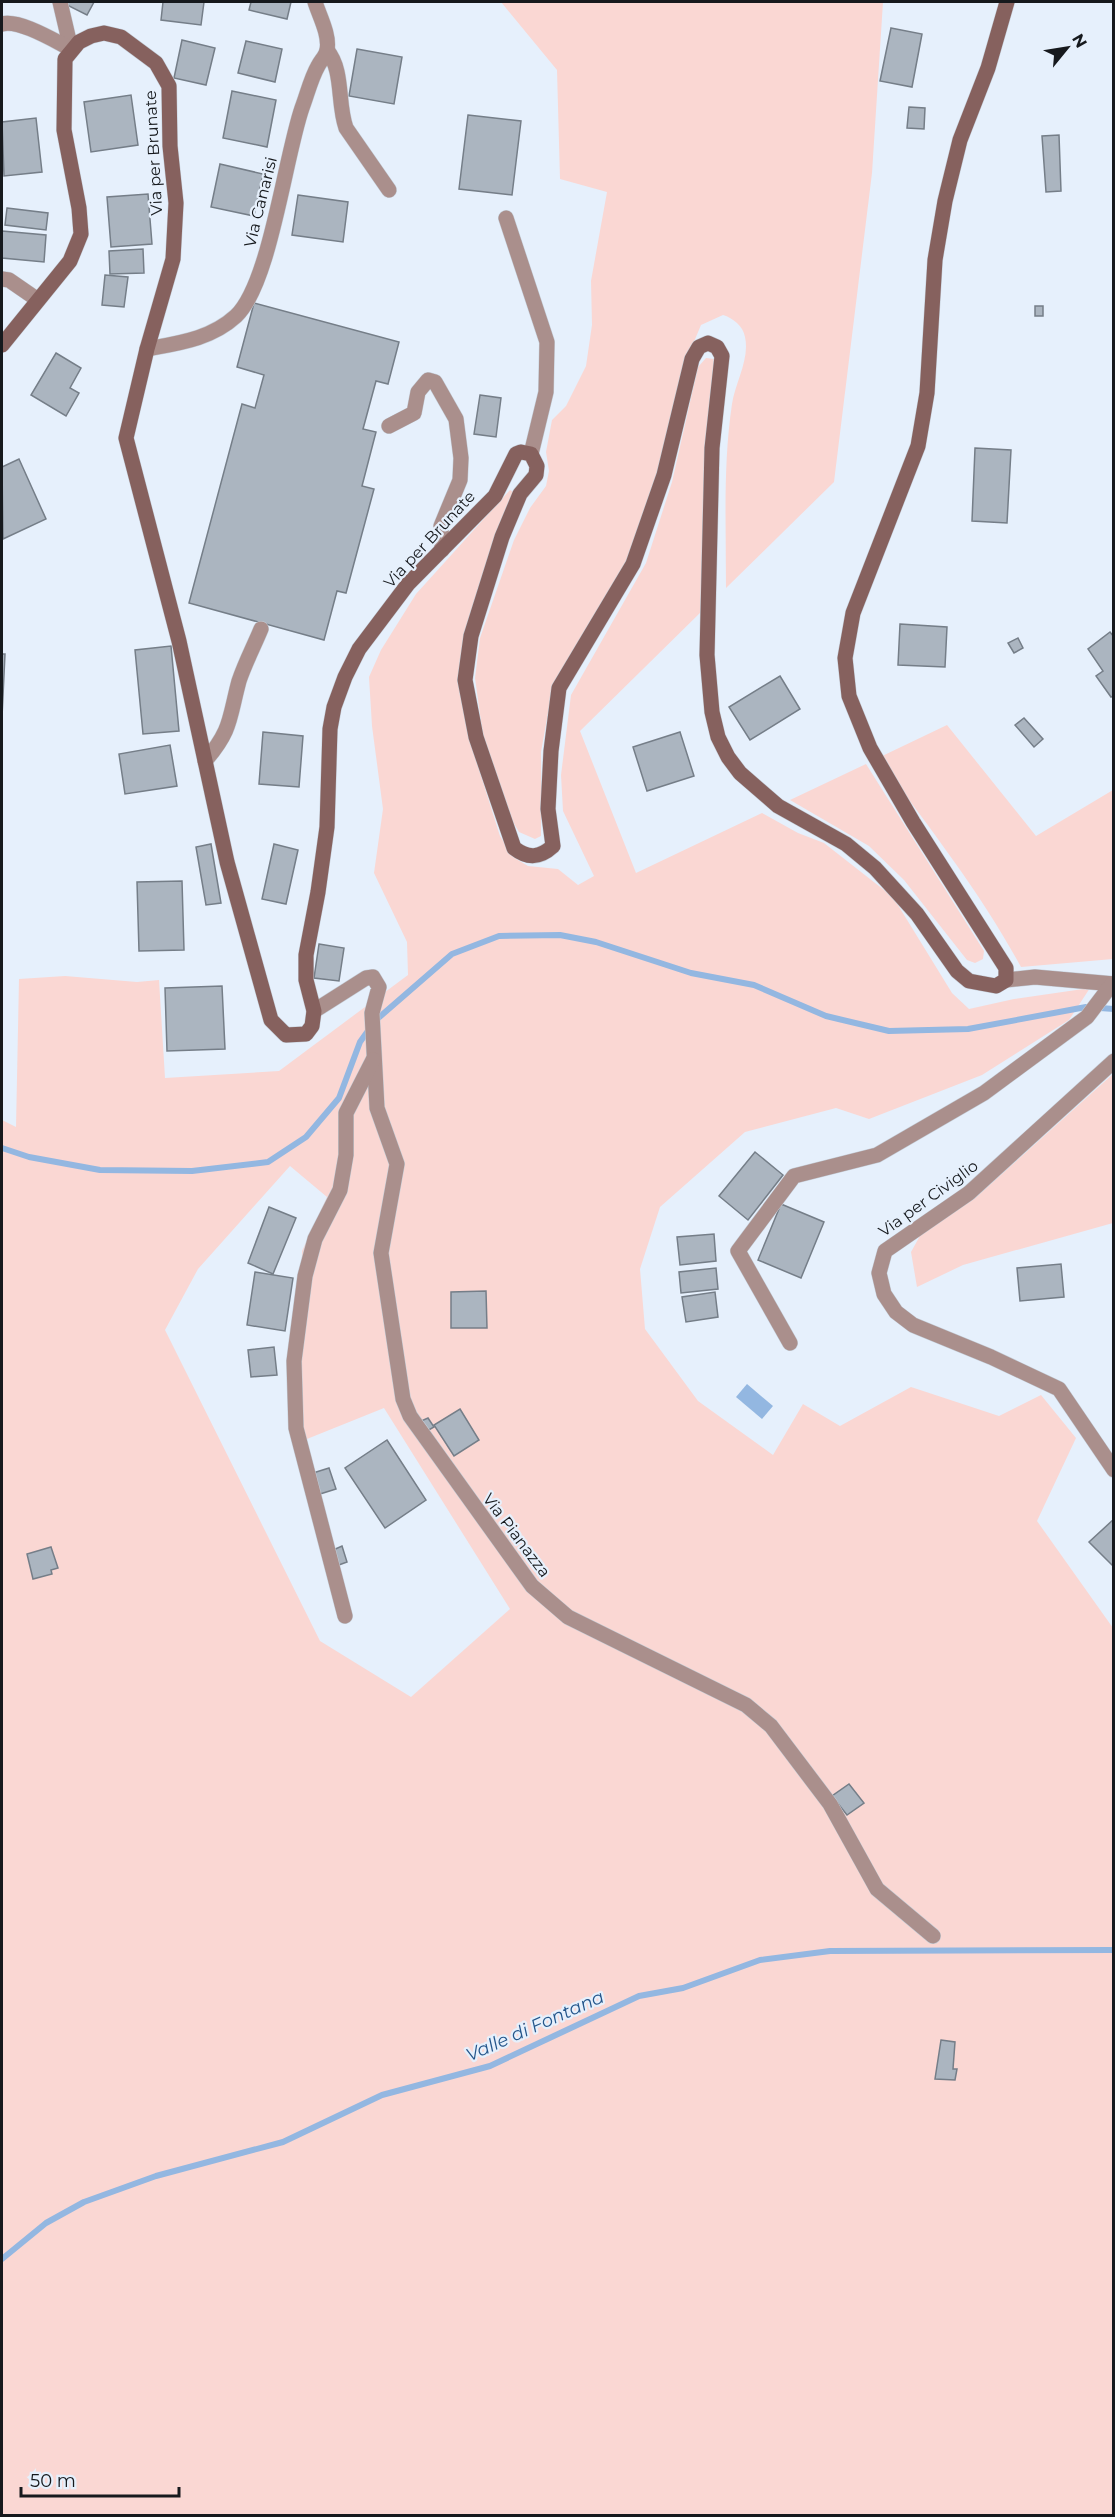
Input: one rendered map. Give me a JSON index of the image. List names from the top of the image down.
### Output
{
  "streets": {
    "street": [
      "Via per Brunate",
      "Via Canarisi",
      "Via per Civiglio",
      "Via Pianazza"
    ]
  },
  "crossings": [
    ["Via per Brunate", "Via Canarisi"],
    ["Via per Brunate", "Via Pianazza"]
  ],
  "water": ["Valle di Fontana"],
  "scale_bar": "50 m",
  "north": "top right"
}
